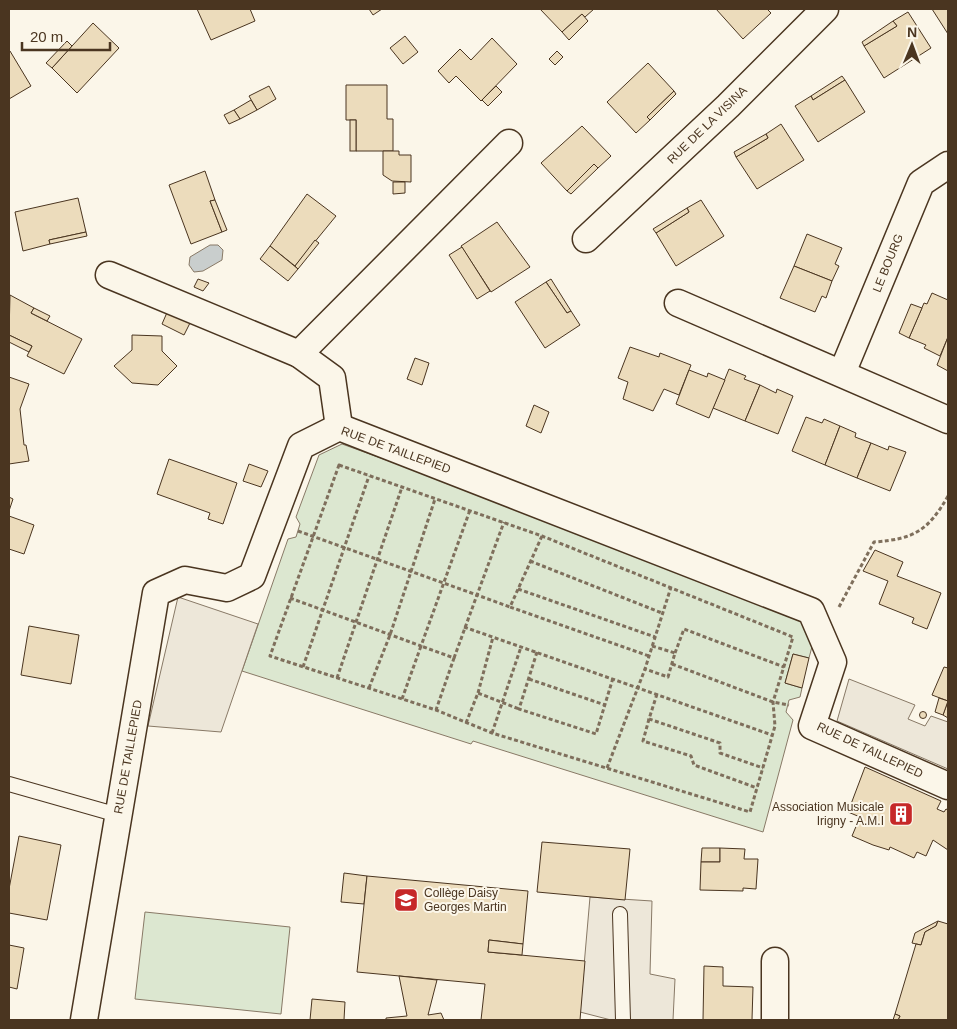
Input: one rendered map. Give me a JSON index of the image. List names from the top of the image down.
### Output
{
  "streets": {
    "street": ["RUE DE LA VISINA", "LE BOURG", "RUE DE TAILLEPIED"]
  },
  "places": {
    "building": ["Association Musicale Irigny - A.M.I"],
    "school or university": ["Collège Daisy Georges Martin"]
  },
  "scale_bar": "20 m",
  "north": "top"
}
